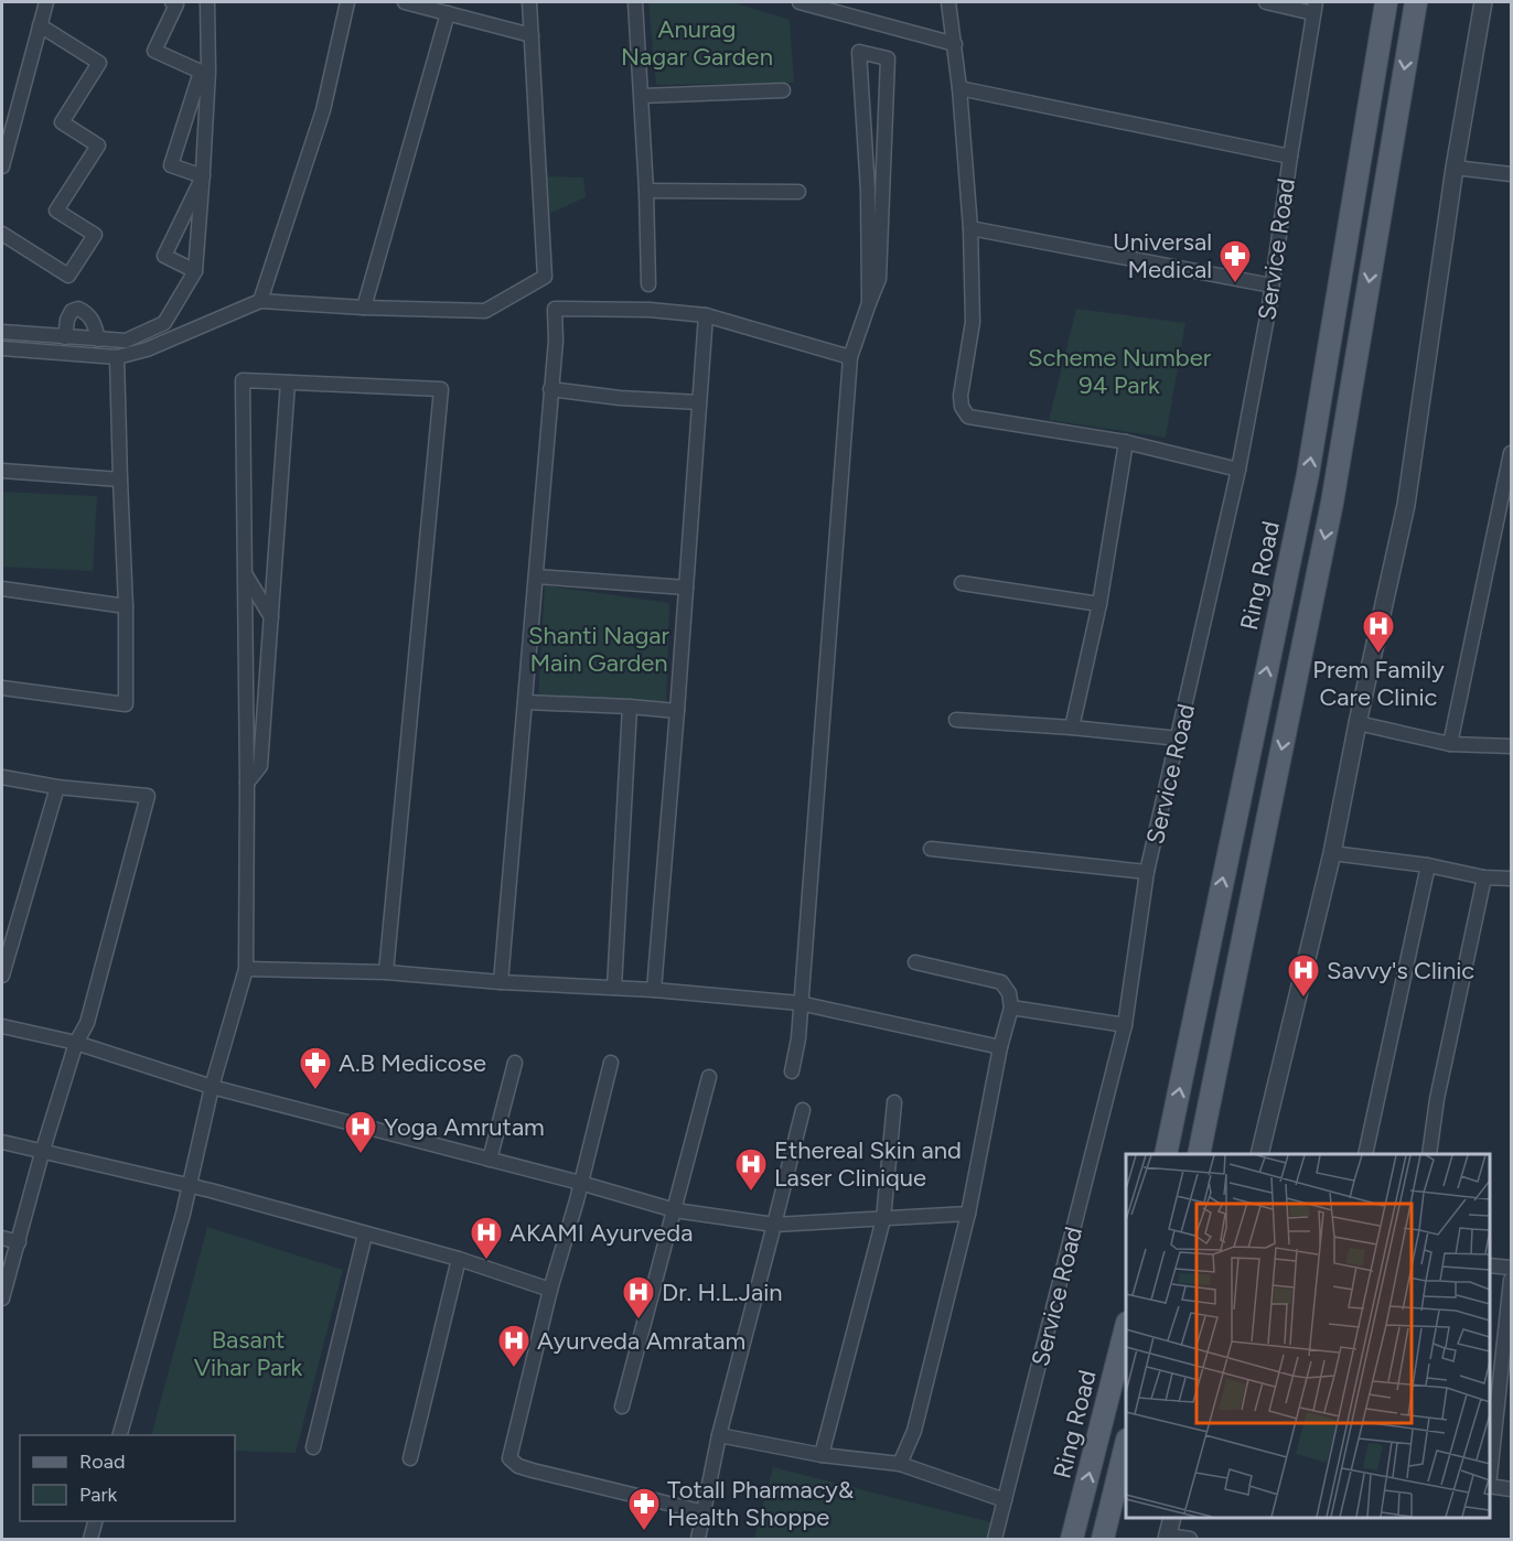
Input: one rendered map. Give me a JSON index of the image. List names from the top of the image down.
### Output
{
  "streets": {
    "main road": ["Ring Road"],
    "street": ["Service Road"]
  },
  "parks": [
    "Anurag Nagar Garden",
    "Scheme Number 94 Park",
    "Shanti Nagar Main Garden",
    "Basant Vihar Park"
  ],
  "places": {
    "pharmacy": ["Universal Medical", "A.B Medicose", "Totall Pharmacy& Health Shoppe"],
    "hospital": [
      "Prem Family Care Clinic",
      "Savvy's Clinic",
      "Yoga Amrutam",
      "Ethereal Skin and Laser Clinique",
      "AKAMI Ayurveda",
      "Dr. H.L.Jain",
      "Ayurveda Amratam"
    ]
  },
  "legend": ["Road", "Park"]
}
